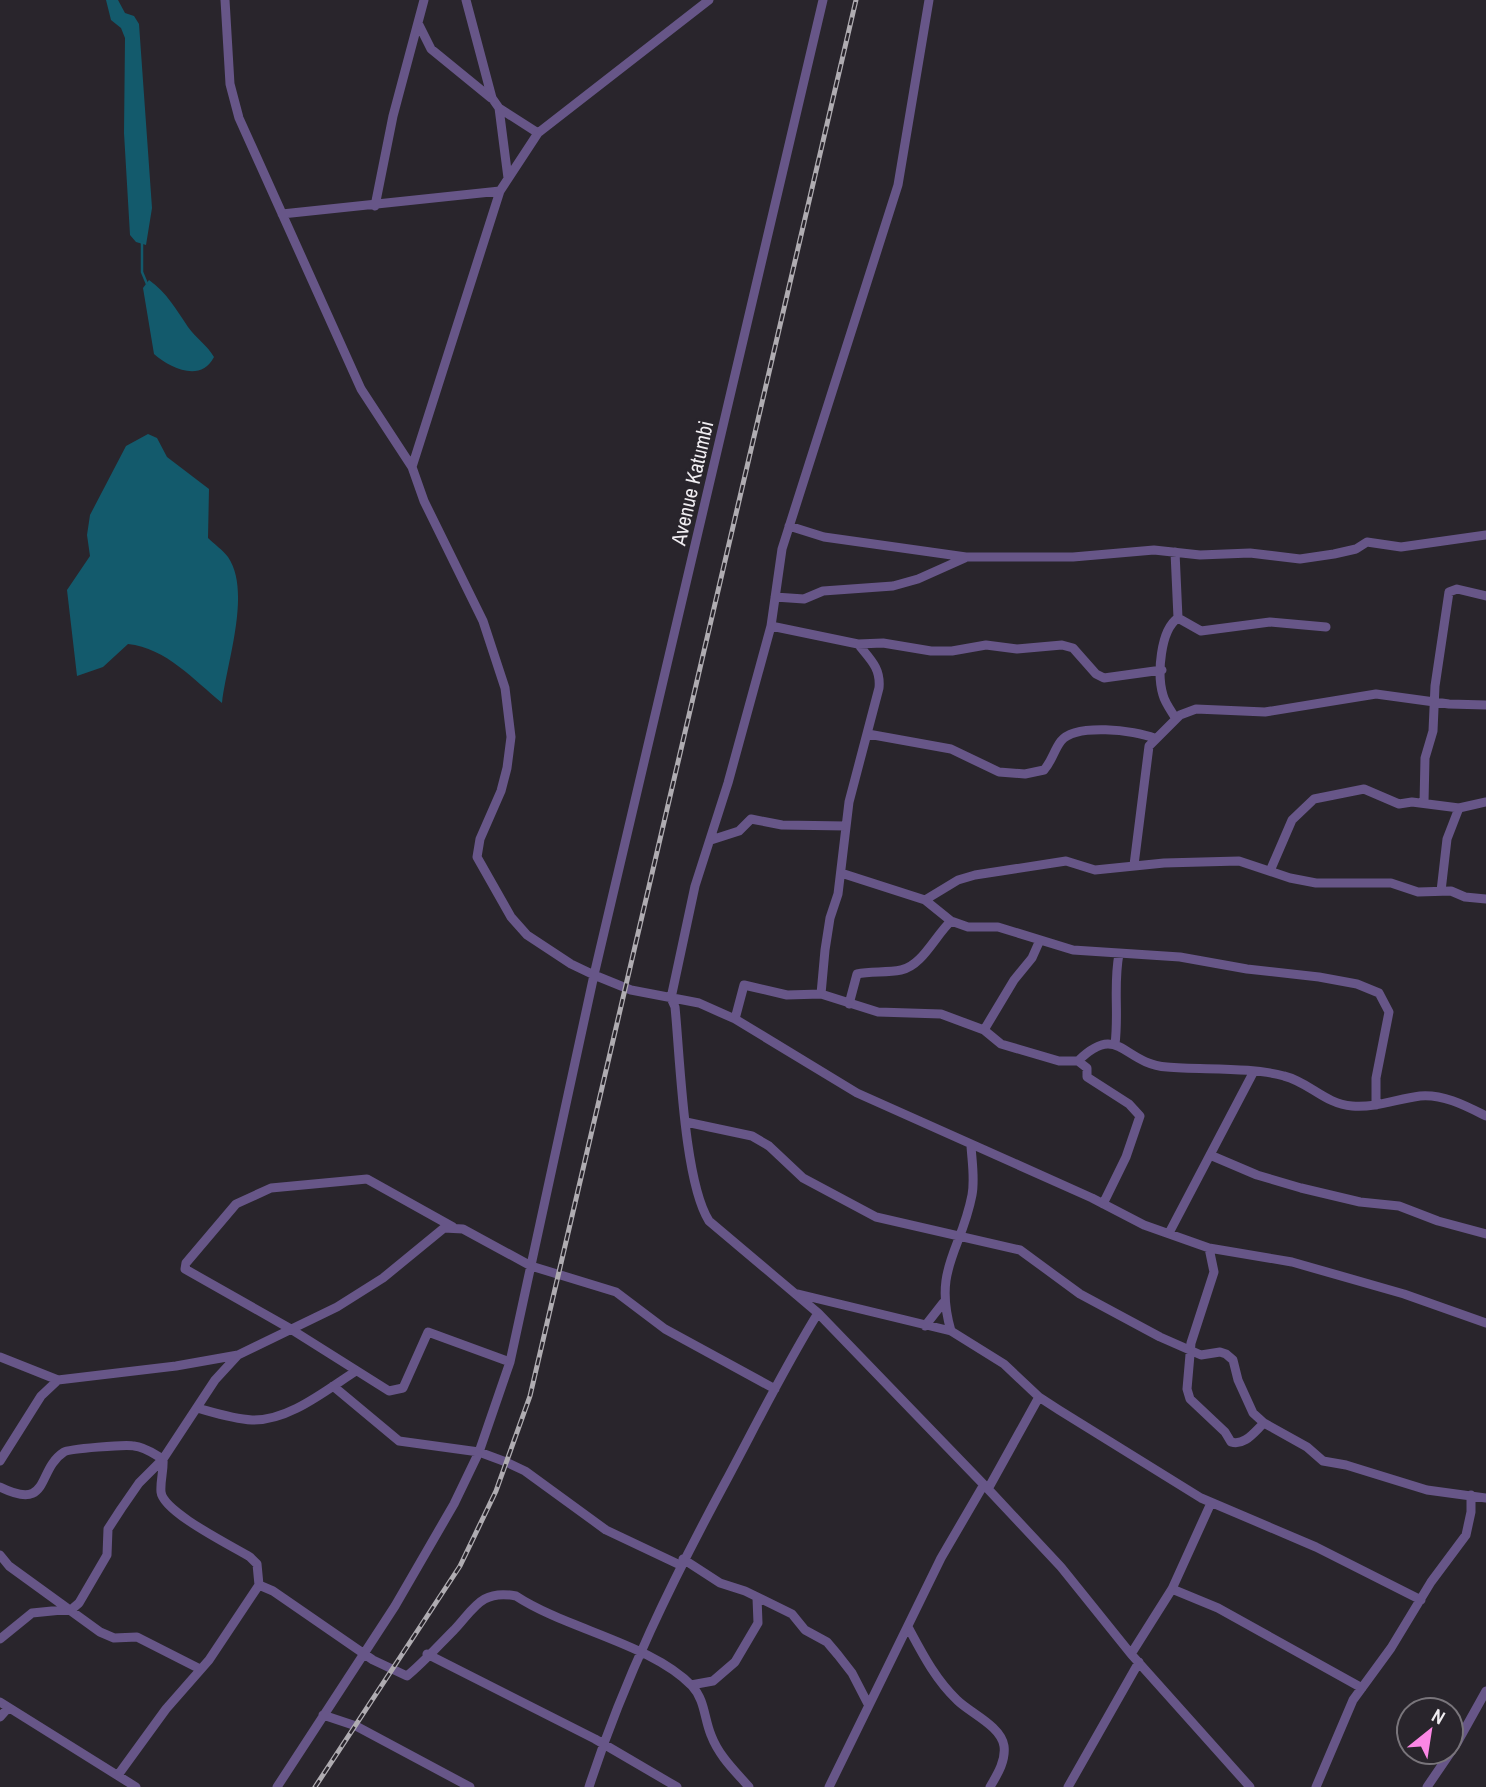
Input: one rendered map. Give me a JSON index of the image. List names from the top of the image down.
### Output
{
  "streets": {
    "street": ["Avenue Katumbi"]
  },
  "north": "top right"
}
